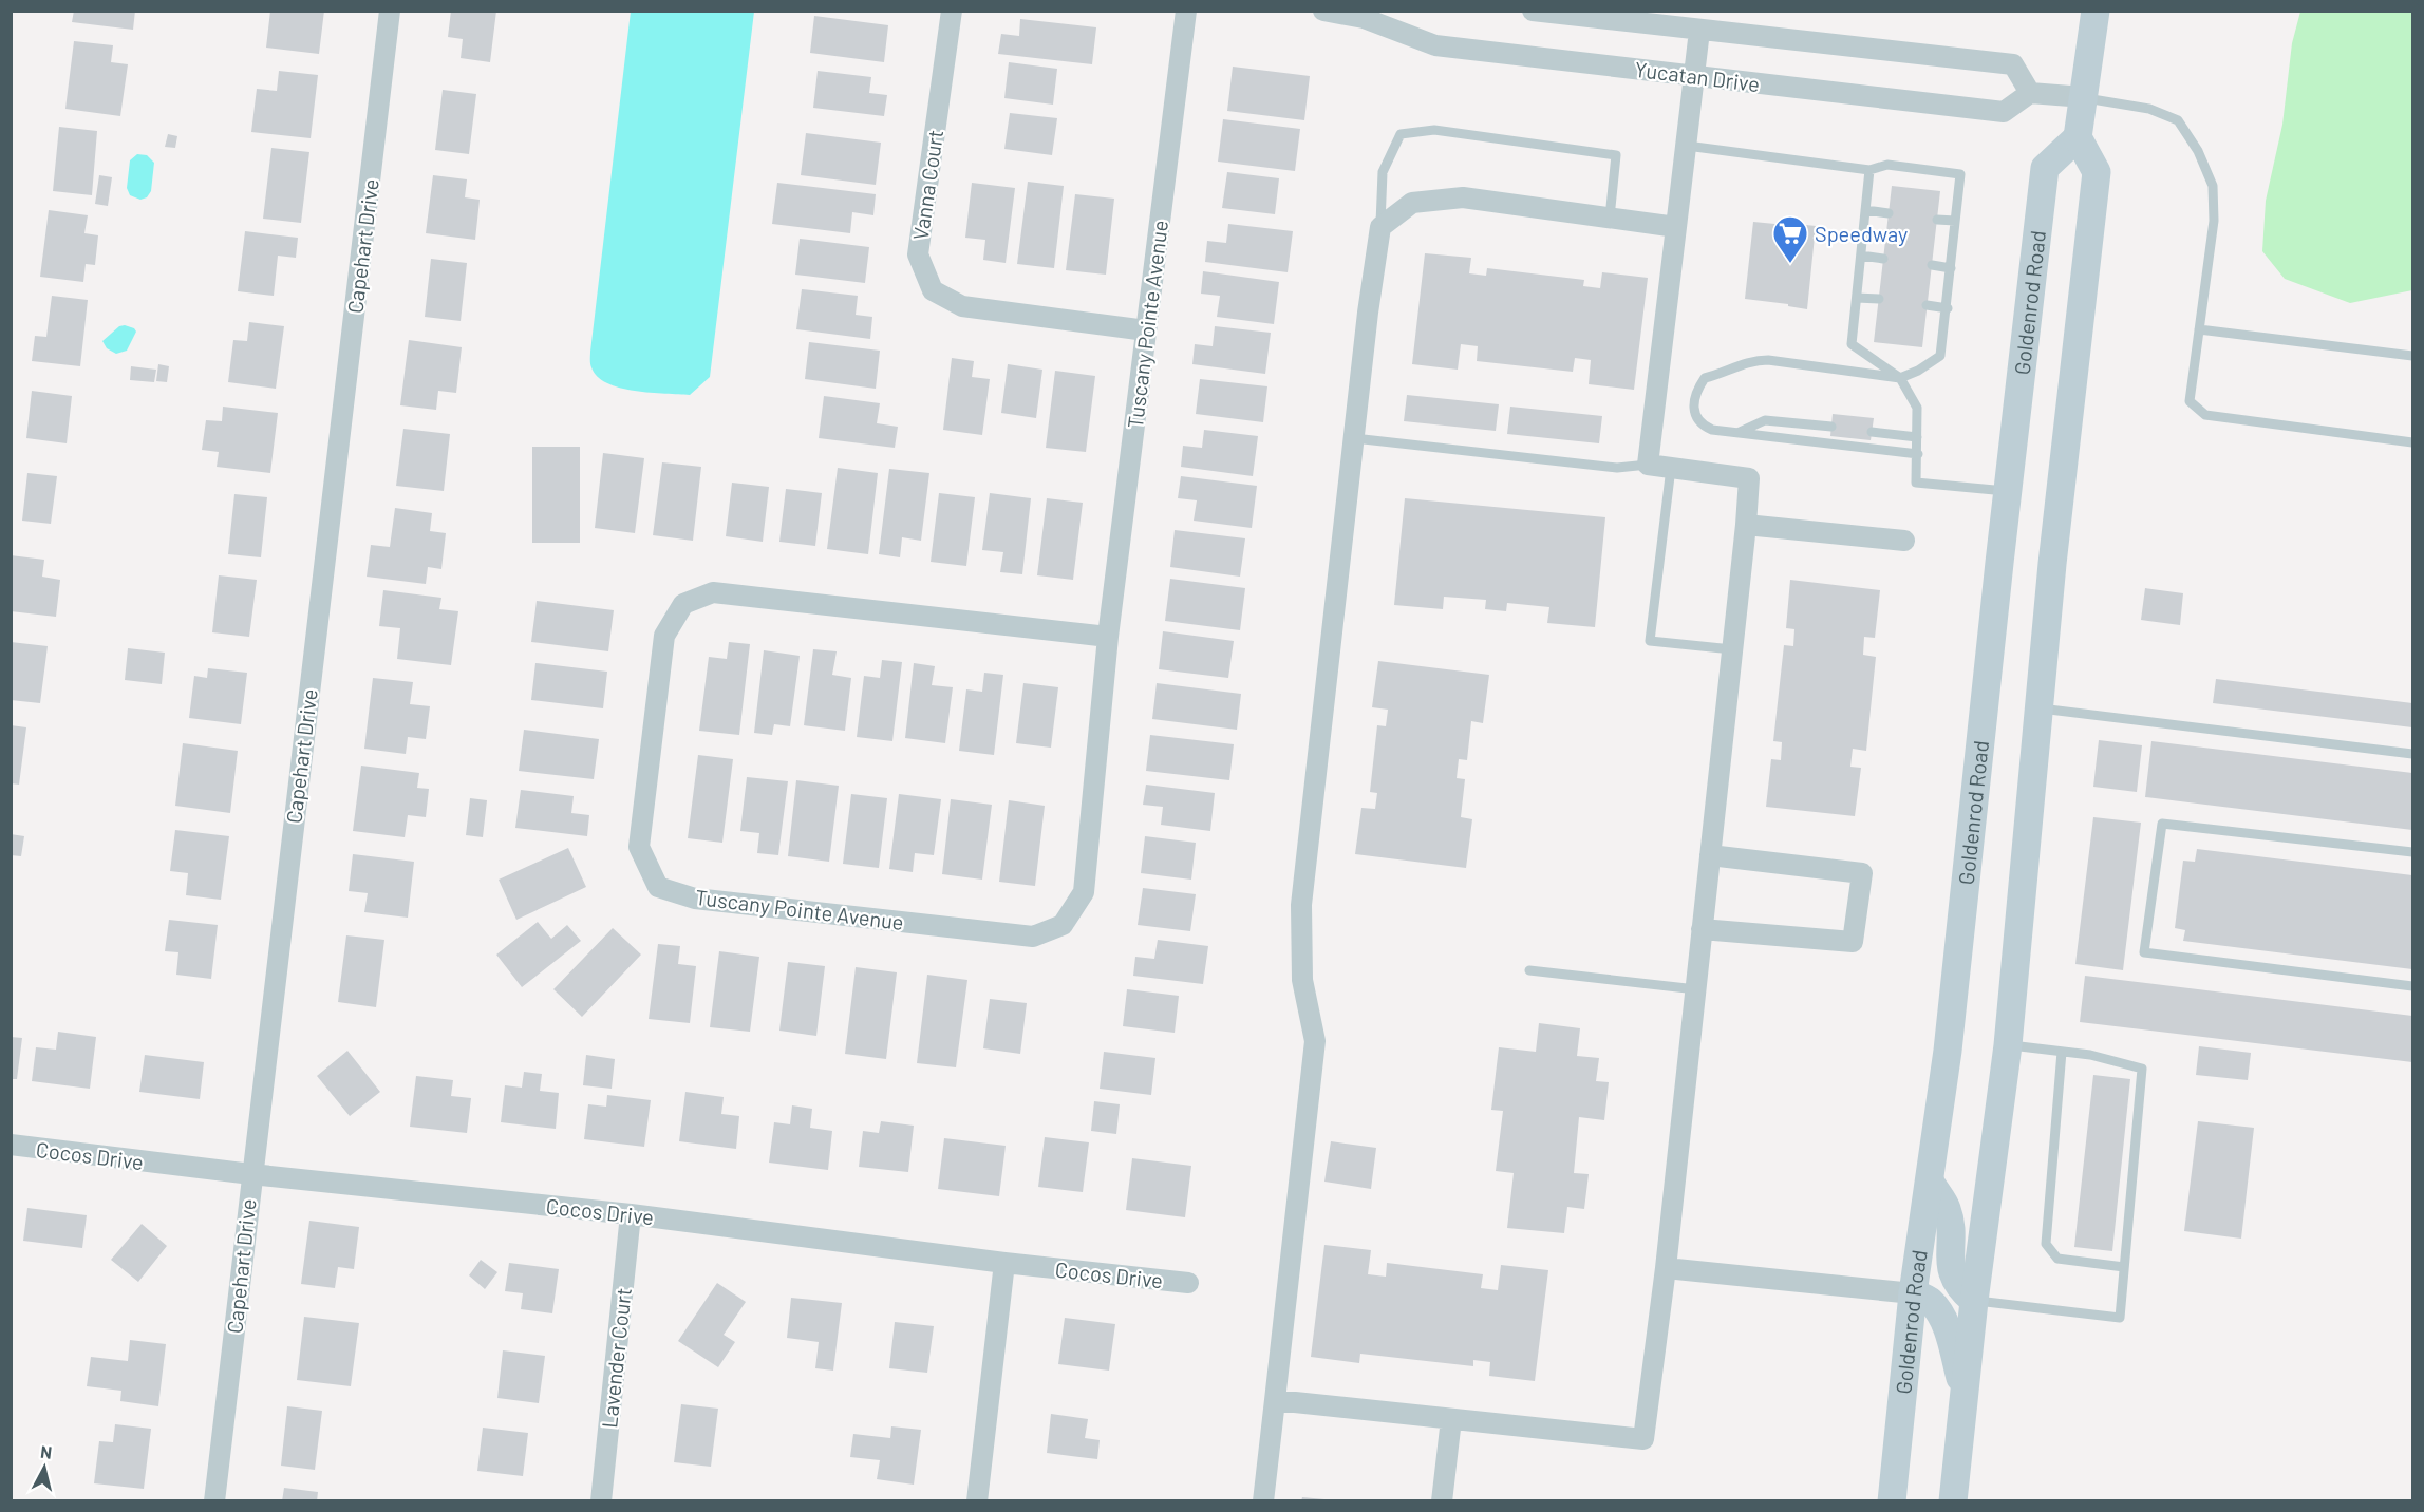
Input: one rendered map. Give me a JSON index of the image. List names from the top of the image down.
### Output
{
  "streets": {
    "main road": ["Goldenrod Road"],
    "street": [
      "Yucatan Drive",
      "Vanna Court",
      "Capehart Drive",
      "Tuscany Pointe Avenue",
      "Cocos Drive",
      "Lavender Court"
    ]
  },
  "crossings": [
    ["Vanna Court", "Tuscany Pointe Avenue"],
    ["Capehart Drive", "Cocos Drive"],
    ["Cocos Drive", "Lavender Court"]
  ],
  "places": {
    "supermarket": ["Speedway"]
  },
  "north": "top"
}
